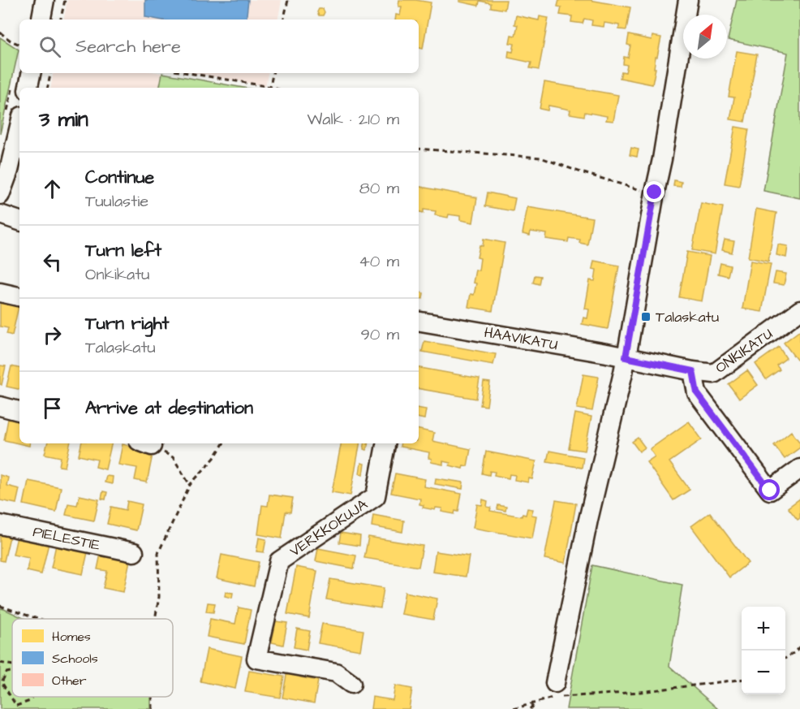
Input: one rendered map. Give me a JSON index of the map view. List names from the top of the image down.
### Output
{
  "streets": {
    "street": [
      "HAAVIKATU",
      "ONKIKATU",
      "VERKKOKUJA",
      "PIELESTIE"
    ]
  },
  "crossings": [
    ["HAAVIKATU", "ONKIKATU"]
  ],
  "places": {
    "transit": ["Talaskatu"]
  },
  "legend": ["Homes", "Schools", "Other"],
  "north": "top right",
  "page": {
    "search": "Search here",
    "heading": ["3 min", "Walk · 210 m"],
    "list": [
      ["Continue", "Tuulastie", "80 m"],
      ["Turn left", "Onkikatu", "40 m"],
      ["Turn right", "Talaskatu", "90 m"],
      "Arrive at destination"
    ],
    "map_buttons": ["+", "−"]
  }
}
